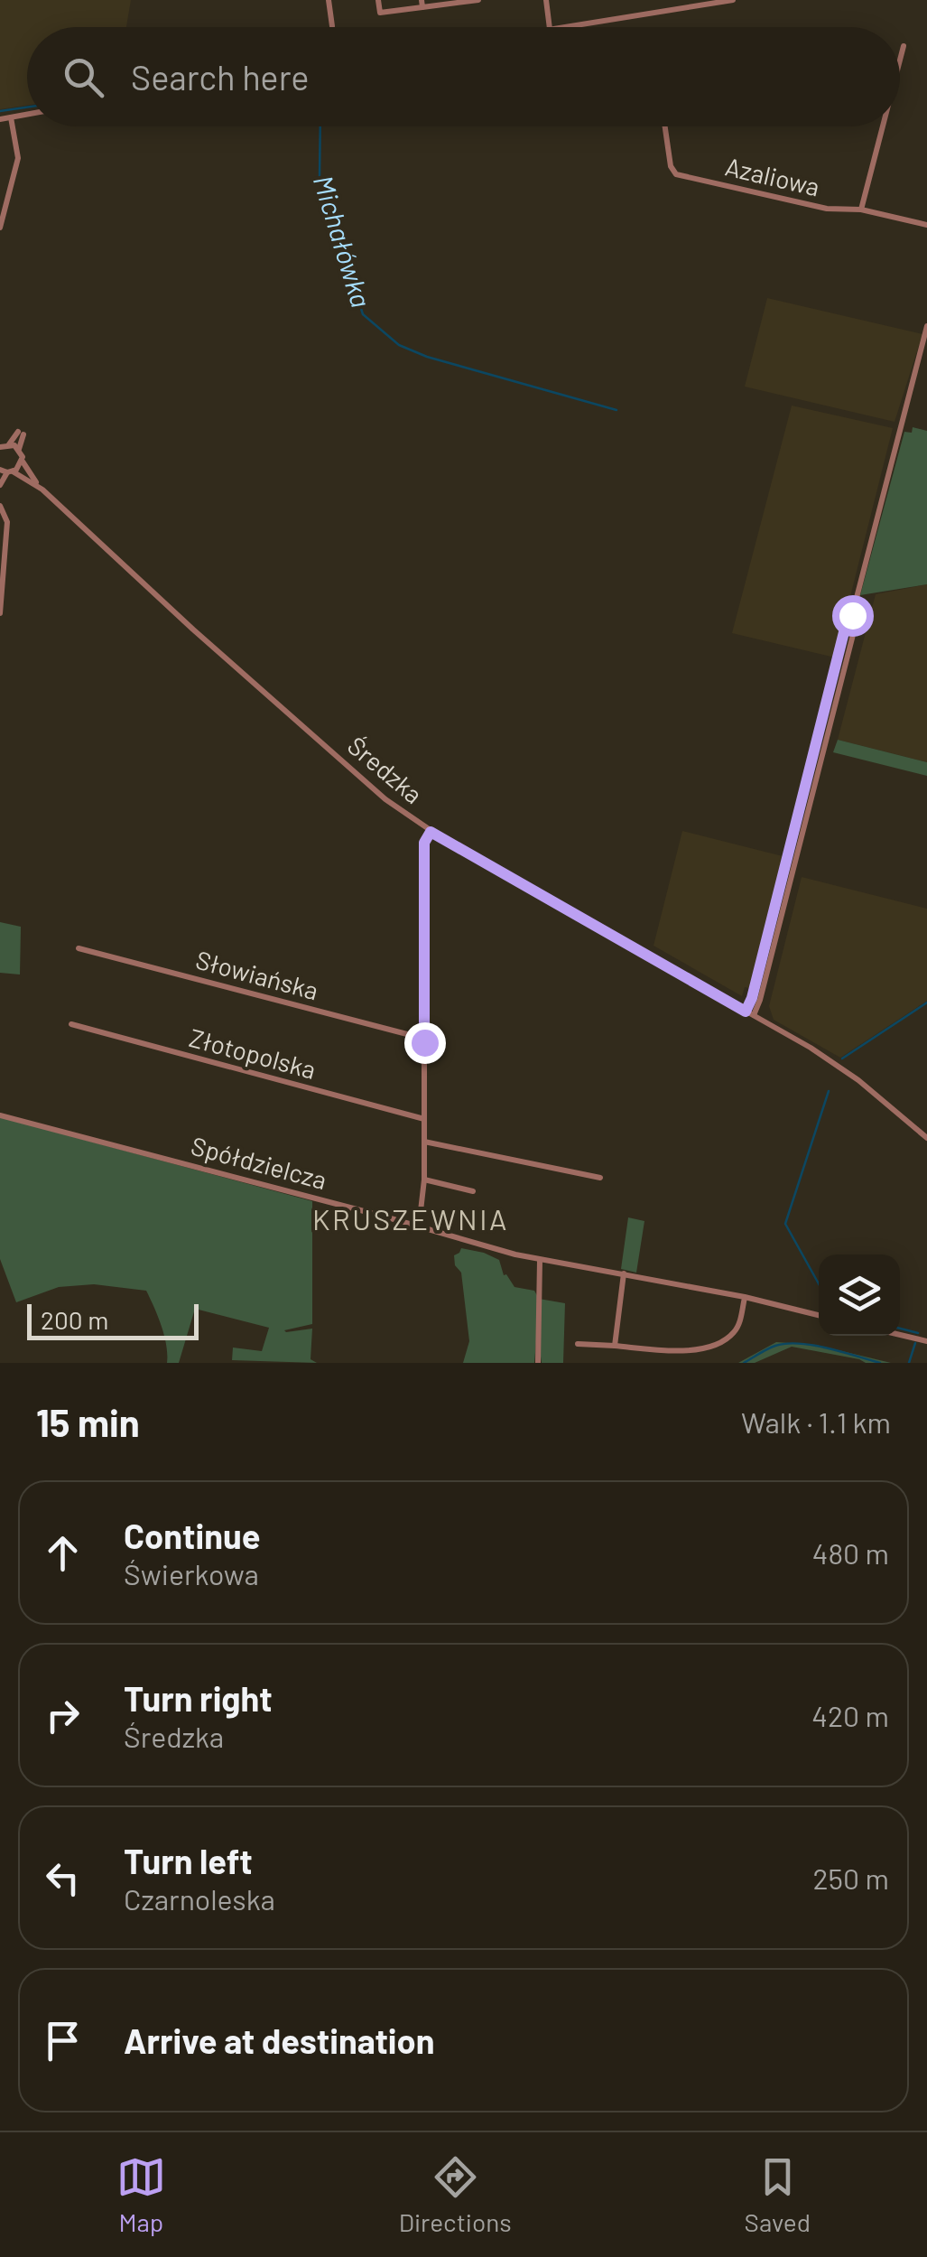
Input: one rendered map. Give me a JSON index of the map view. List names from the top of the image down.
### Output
{
  "streets": {
    "street": [
      "Azaliowa",
      "Średzka",
      "Słowiańska",
      "Złotopolska",
      "Spółdzielcza"
    ]
  },
  "districts": ["KRUSZEWNIA"],
  "water": ["Michałówka"],
  "scale_bar": "200 m",
  "page": {
    "search": "Search here",
    "scale": "200 m",
    "heading": ["15 min", "Walk · 1.1 km"],
    "list": [
      ["Continue", "Świerkowa", "480 m"],
      ["Turn right", "Średzka", "420 m"],
      ["Turn left", "Czarnoleska", "250 m"],
      "Arrive at destination"
    ],
    "nav": ["Map", "Directions", "Saved"]
  }
}
